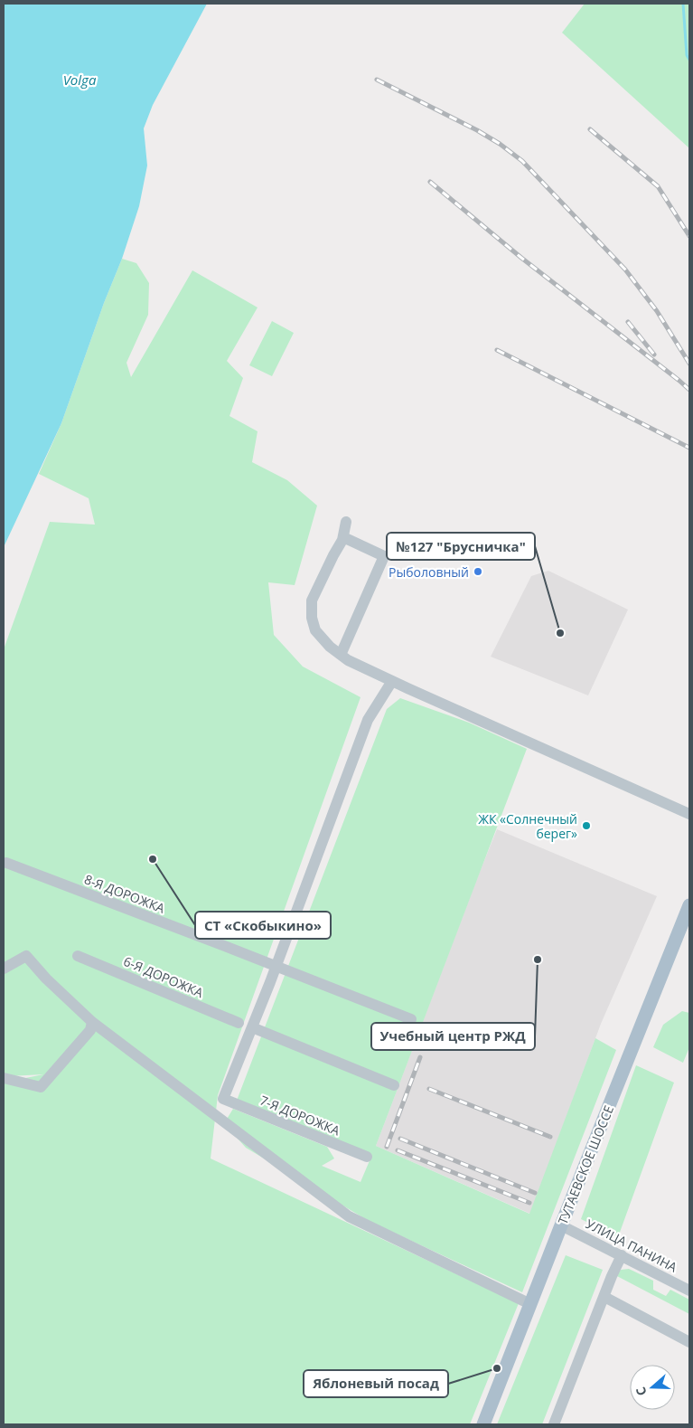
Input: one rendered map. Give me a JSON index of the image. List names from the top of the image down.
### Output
{
  "streets": {
    "main road": ["ТУТАЕВСКОЕ ШОССЕ"],
    "street": [
      "8-Я ДОРОЖКА",
      "6-Я ДОРОЖКА",
      "7-Я ДОРОЖКА",
      "УЛИЦА ПАНИНА"
    ]
  },
  "crossings": [
    ["ТУТАЕВСКОЕ ШОССЕ", "УЛИЦА ПАНИНА"]
  ],
  "water": ["Volga"],
  "places": [
    "Рыболовный",
    "№127 \"Брусничка\"",
    "ЖК «Солнечный берег»",
    "СТ «Скобыкино»",
    "Учебный центр РЖД",
    "Яблоневый посад"
  ],
  "north": "left"
}
